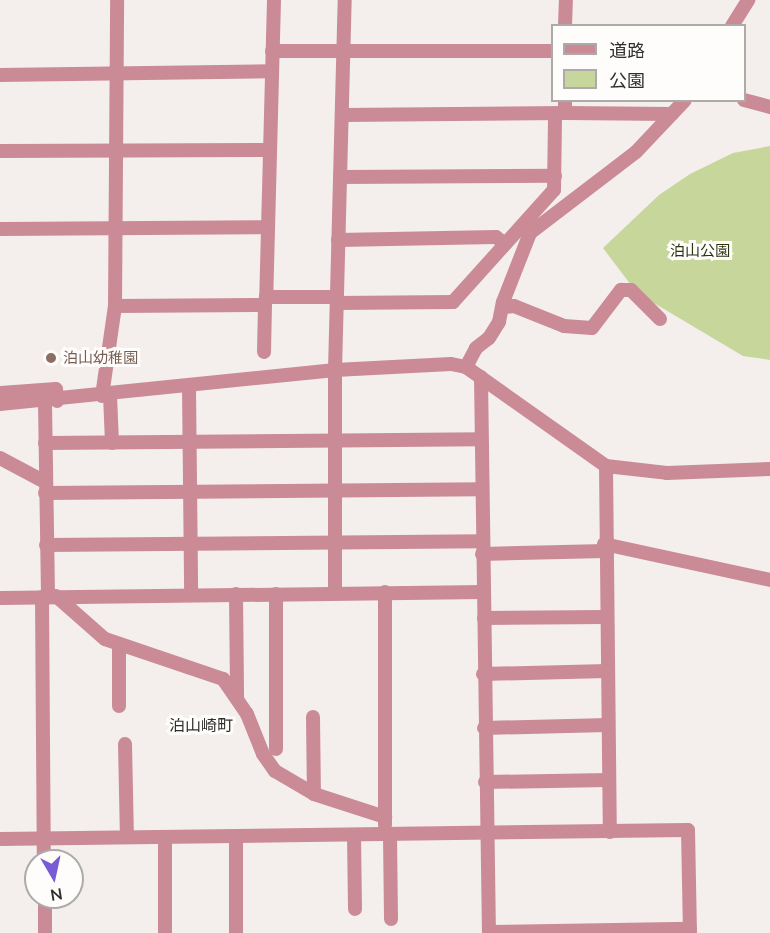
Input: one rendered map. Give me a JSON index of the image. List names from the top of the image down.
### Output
{
  "districts": ["泊山崎町"],
  "parks": ["泊山公園"],
  "places": ["泊山幼稚園"],
  "legend": ["道路", "公園"],
  "north": "bottom"
}
